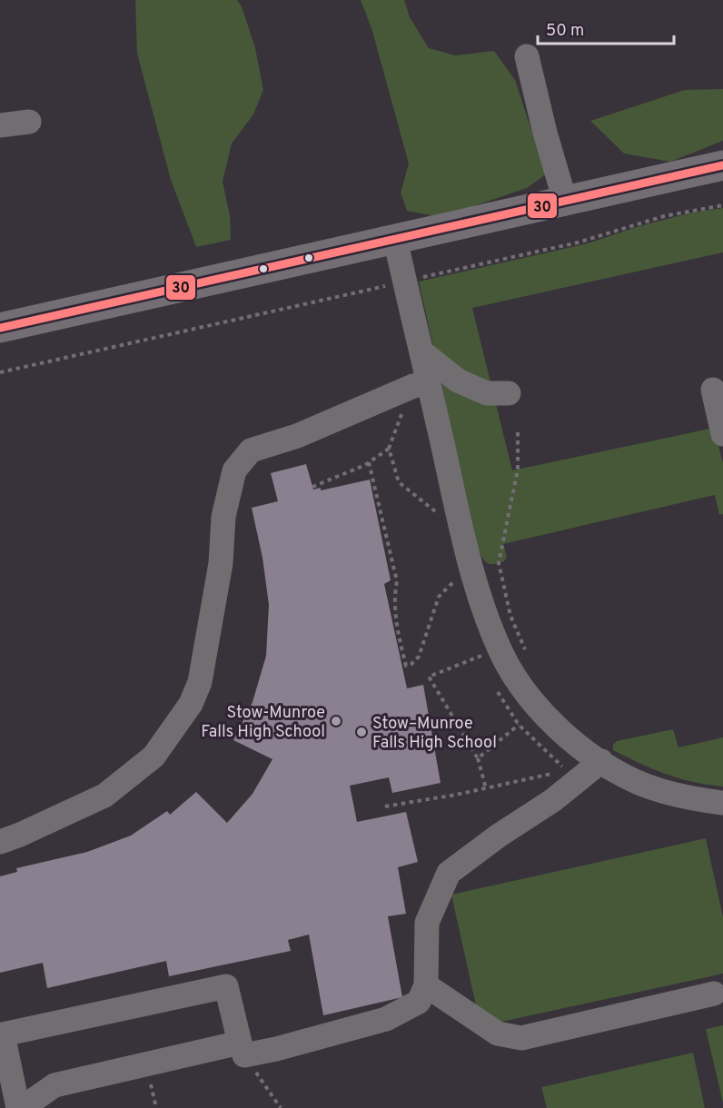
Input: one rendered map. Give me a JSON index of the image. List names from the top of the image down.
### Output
{
  "places": ["Stow-Munroe Falls High School", "Stow–Munroe Falls High School"],
  "lines": ["transit line 30"],
  "scale_bar": "50 m"
}
